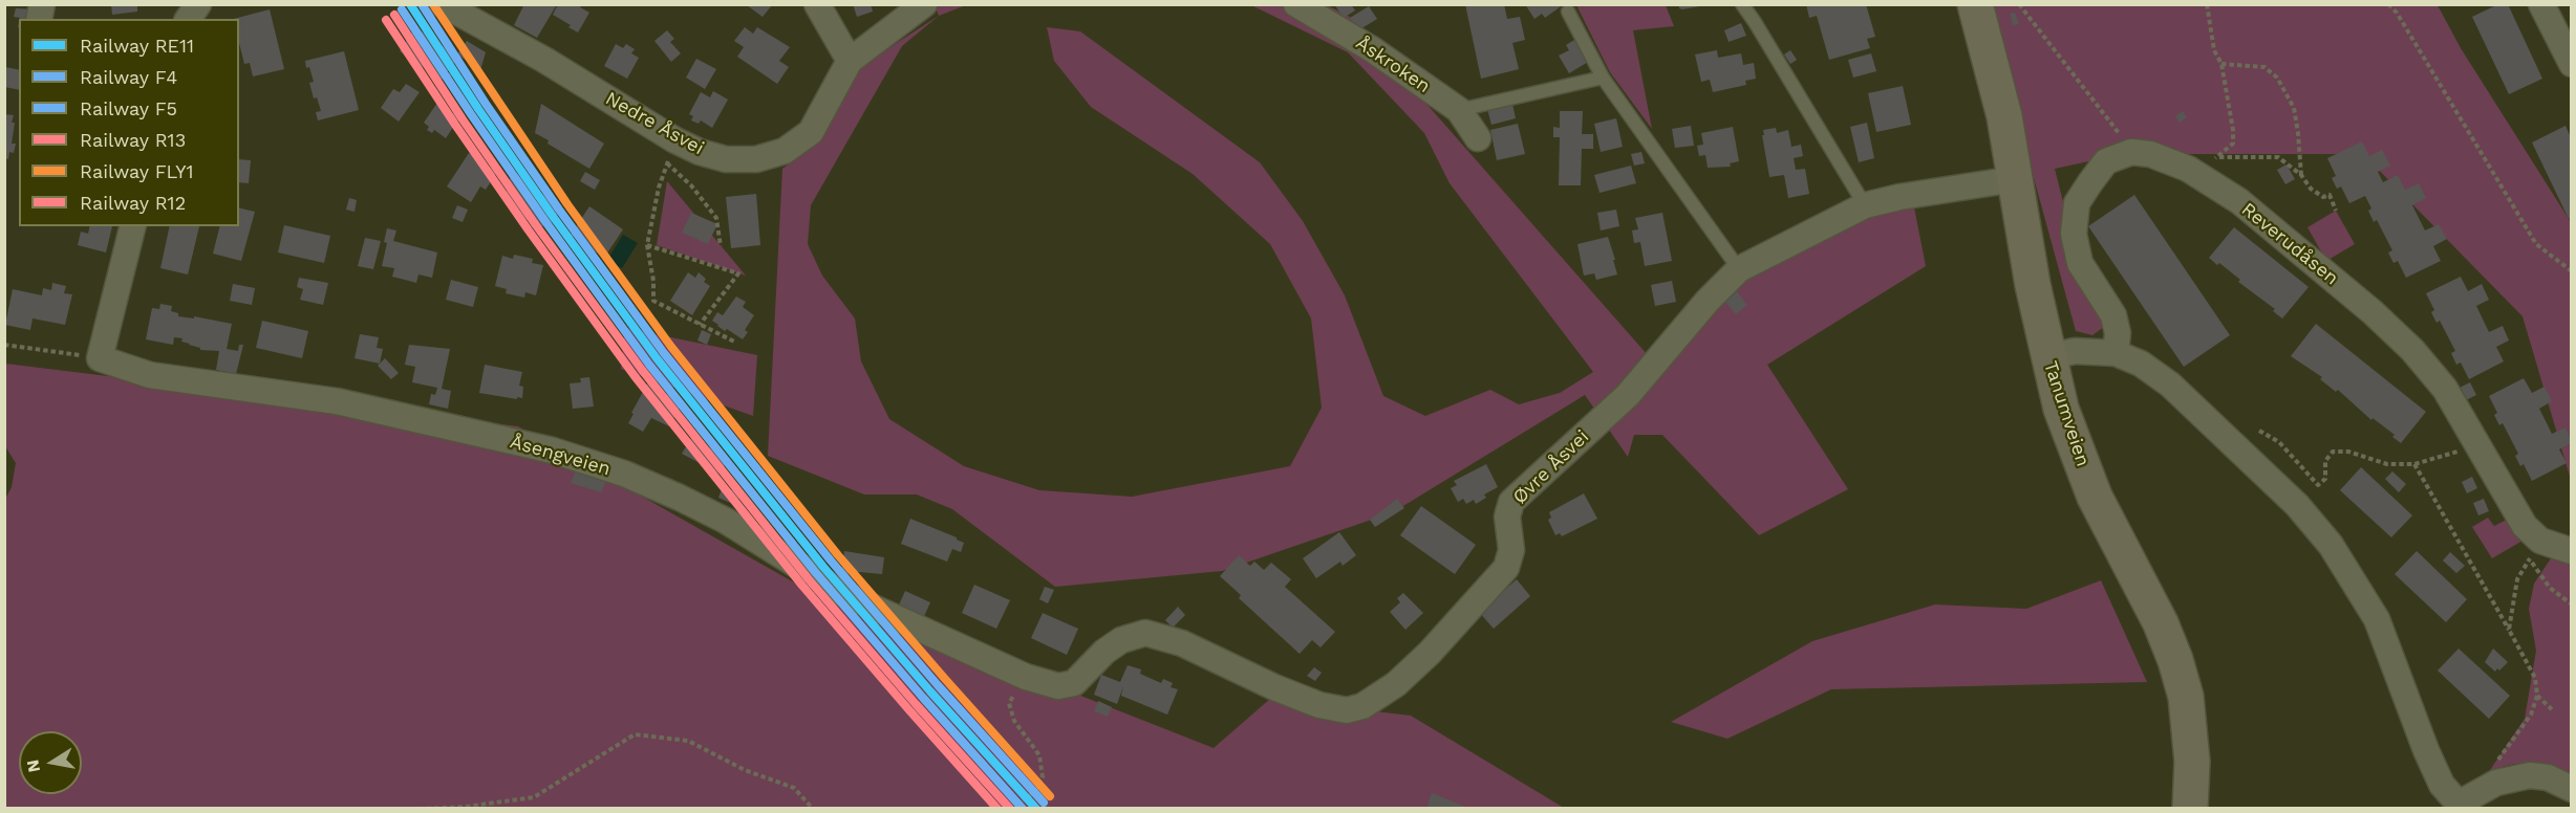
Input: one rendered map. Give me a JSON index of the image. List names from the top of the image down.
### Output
{
  "streets": {
    "main road": ["Tanumveien"],
    "street": [
      "Åskroken",
      "Nedre Åsvei",
      "Reverudåsen",
      "Åsengveien",
      "Øvre Åsvei"
    ]
  },
  "crossings": [
    ["Tanumveien", "Øvre Åsvei"],
    ["Åsengveien", "Øvre Åsvei"]
  ],
  "lines": [
    "rail line RE11",
    "rail line F5",
    "rail line FLY1",
    "rail line F4",
    "rail line R13",
    "rail line R12"
  ],
  "legend": [
    "Railway RE11",
    "Railway F4",
    "Railway F5",
    "Railway R13",
    "Railway FLY1",
    "Railway R12"
  ],
  "north": "left"
}
